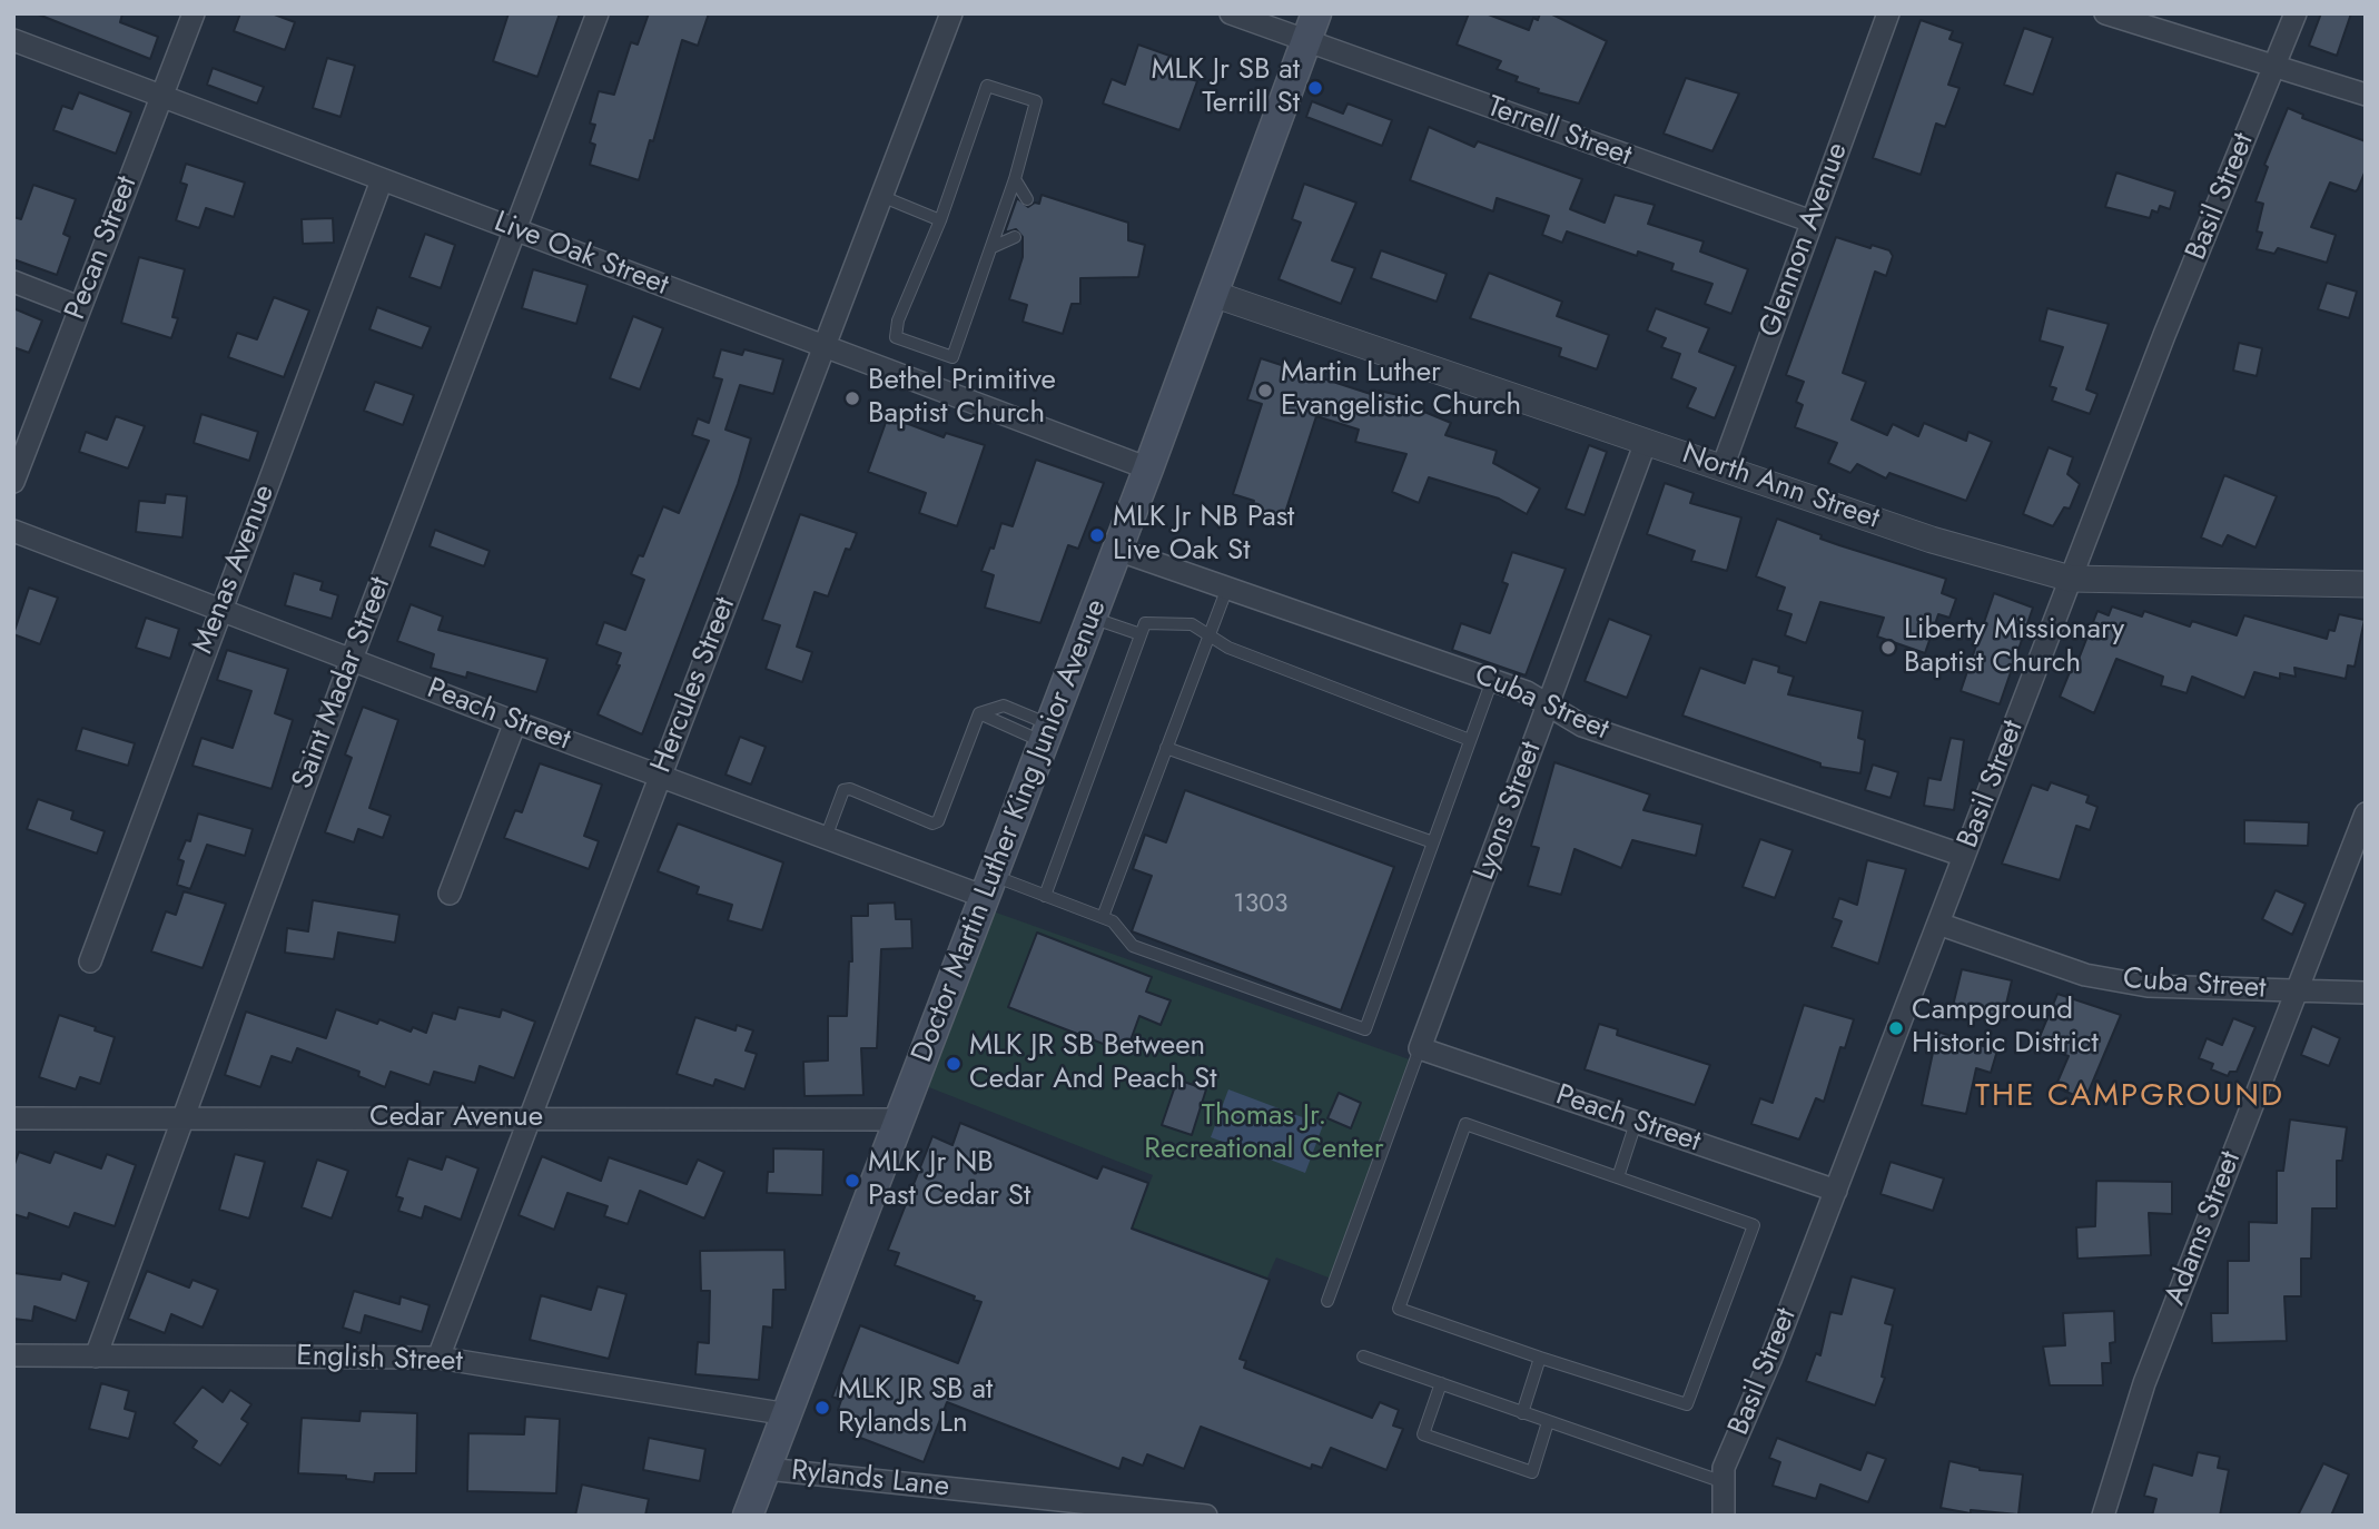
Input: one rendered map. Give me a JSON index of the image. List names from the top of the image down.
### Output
{
  "streets": {
    "main road": ["Doctor Martin Luther King Junior Avenue"],
    "street": [
      "Terrell Street",
      "Basil Street",
      "Glennon Avenue",
      "Pecan Street",
      "Live Oak Street",
      "North Ann Street",
      "Menas Avenue",
      "Saint Madar Street",
      "Hercules Street",
      "Cuba Street",
      "Peach Street",
      "Lyons Street",
      "Cedar Avenue",
      "Adams Street",
      "English Street",
      "Rylands Lane"
    ]
  },
  "crossings": [
    ["Terrell Street", "Glennon Avenue"],
    ["Terrell Street", "Doctor Martin Luther King Junior Avenue"],
    ["Basil Street", "North Ann Street"],
    ["Basil Street", "Cuba Street"],
    ["Basil Street", "Peach Street"],
    ["Glennon Avenue", "North Ann Street"],
    ["Pecan Street", "Live Oak Street"],
    ["Live Oak Street", "Menas Avenue"],
    ["Live Oak Street", "Saint Madar Street"],
    ["Live Oak Street", "Hercules Street"],
    ["Live Oak Street", "Doctor Martin Luther King Junior Avenue"],
    ["North Ann Street", "Lyons Street"],
    ["North Ann Street", "Doctor Martin Luther King Junior Avenue"],
    ["Menas Avenue", "Peach Street"],
    ["Saint Madar Street", "Peach Street"],
    ["Saint Madar Street", "Cedar Avenue"],
    ["Saint Madar Street", "English Street"],
    ["Hercules Street", "Peach Street"],
    ["Hercules Street", "Cedar Avenue"],
    ["Hercules Street", "English Street"],
    ["Cuba Street", "Lyons Street"],
    ["Cuba Street", "Doctor Martin Luther King Junior Avenue"],
    ["Cuba Street", "Adams Street"],
    ["Peach Street", "Lyons Street"],
    ["Peach Street", "Doctor Martin Luther King Junior Avenue"],
    ["Doctor Martin Luther King Junior Avenue", "Cedar Avenue"],
    ["Doctor Martin Luther King Junior Avenue", "English Street"],
    ["Doctor Martin Luther King Junior Avenue", "Rylands Lane"]
  ],
  "districts": ["THE CAMPGROUND"],
  "parks": ["Thomas Jr. Recreational Center"],
  "places": [
    "MLK Jr SB at Terrill St",
    "Martin Luther Evangelistic Church",
    "Bethel Primitive Baptist Church",
    "MLK Jr NB Past Live Oak St",
    "Liberty Missionary Baptist Church",
    "Campground Historic District",
    "MLK JR SB Between Cedar And Peach St",
    "MLK Jr NB Past Cedar St",
    "MLK JR SB at Rylands Ln"
  ],
  "house_numbers": ["1303"]
}
